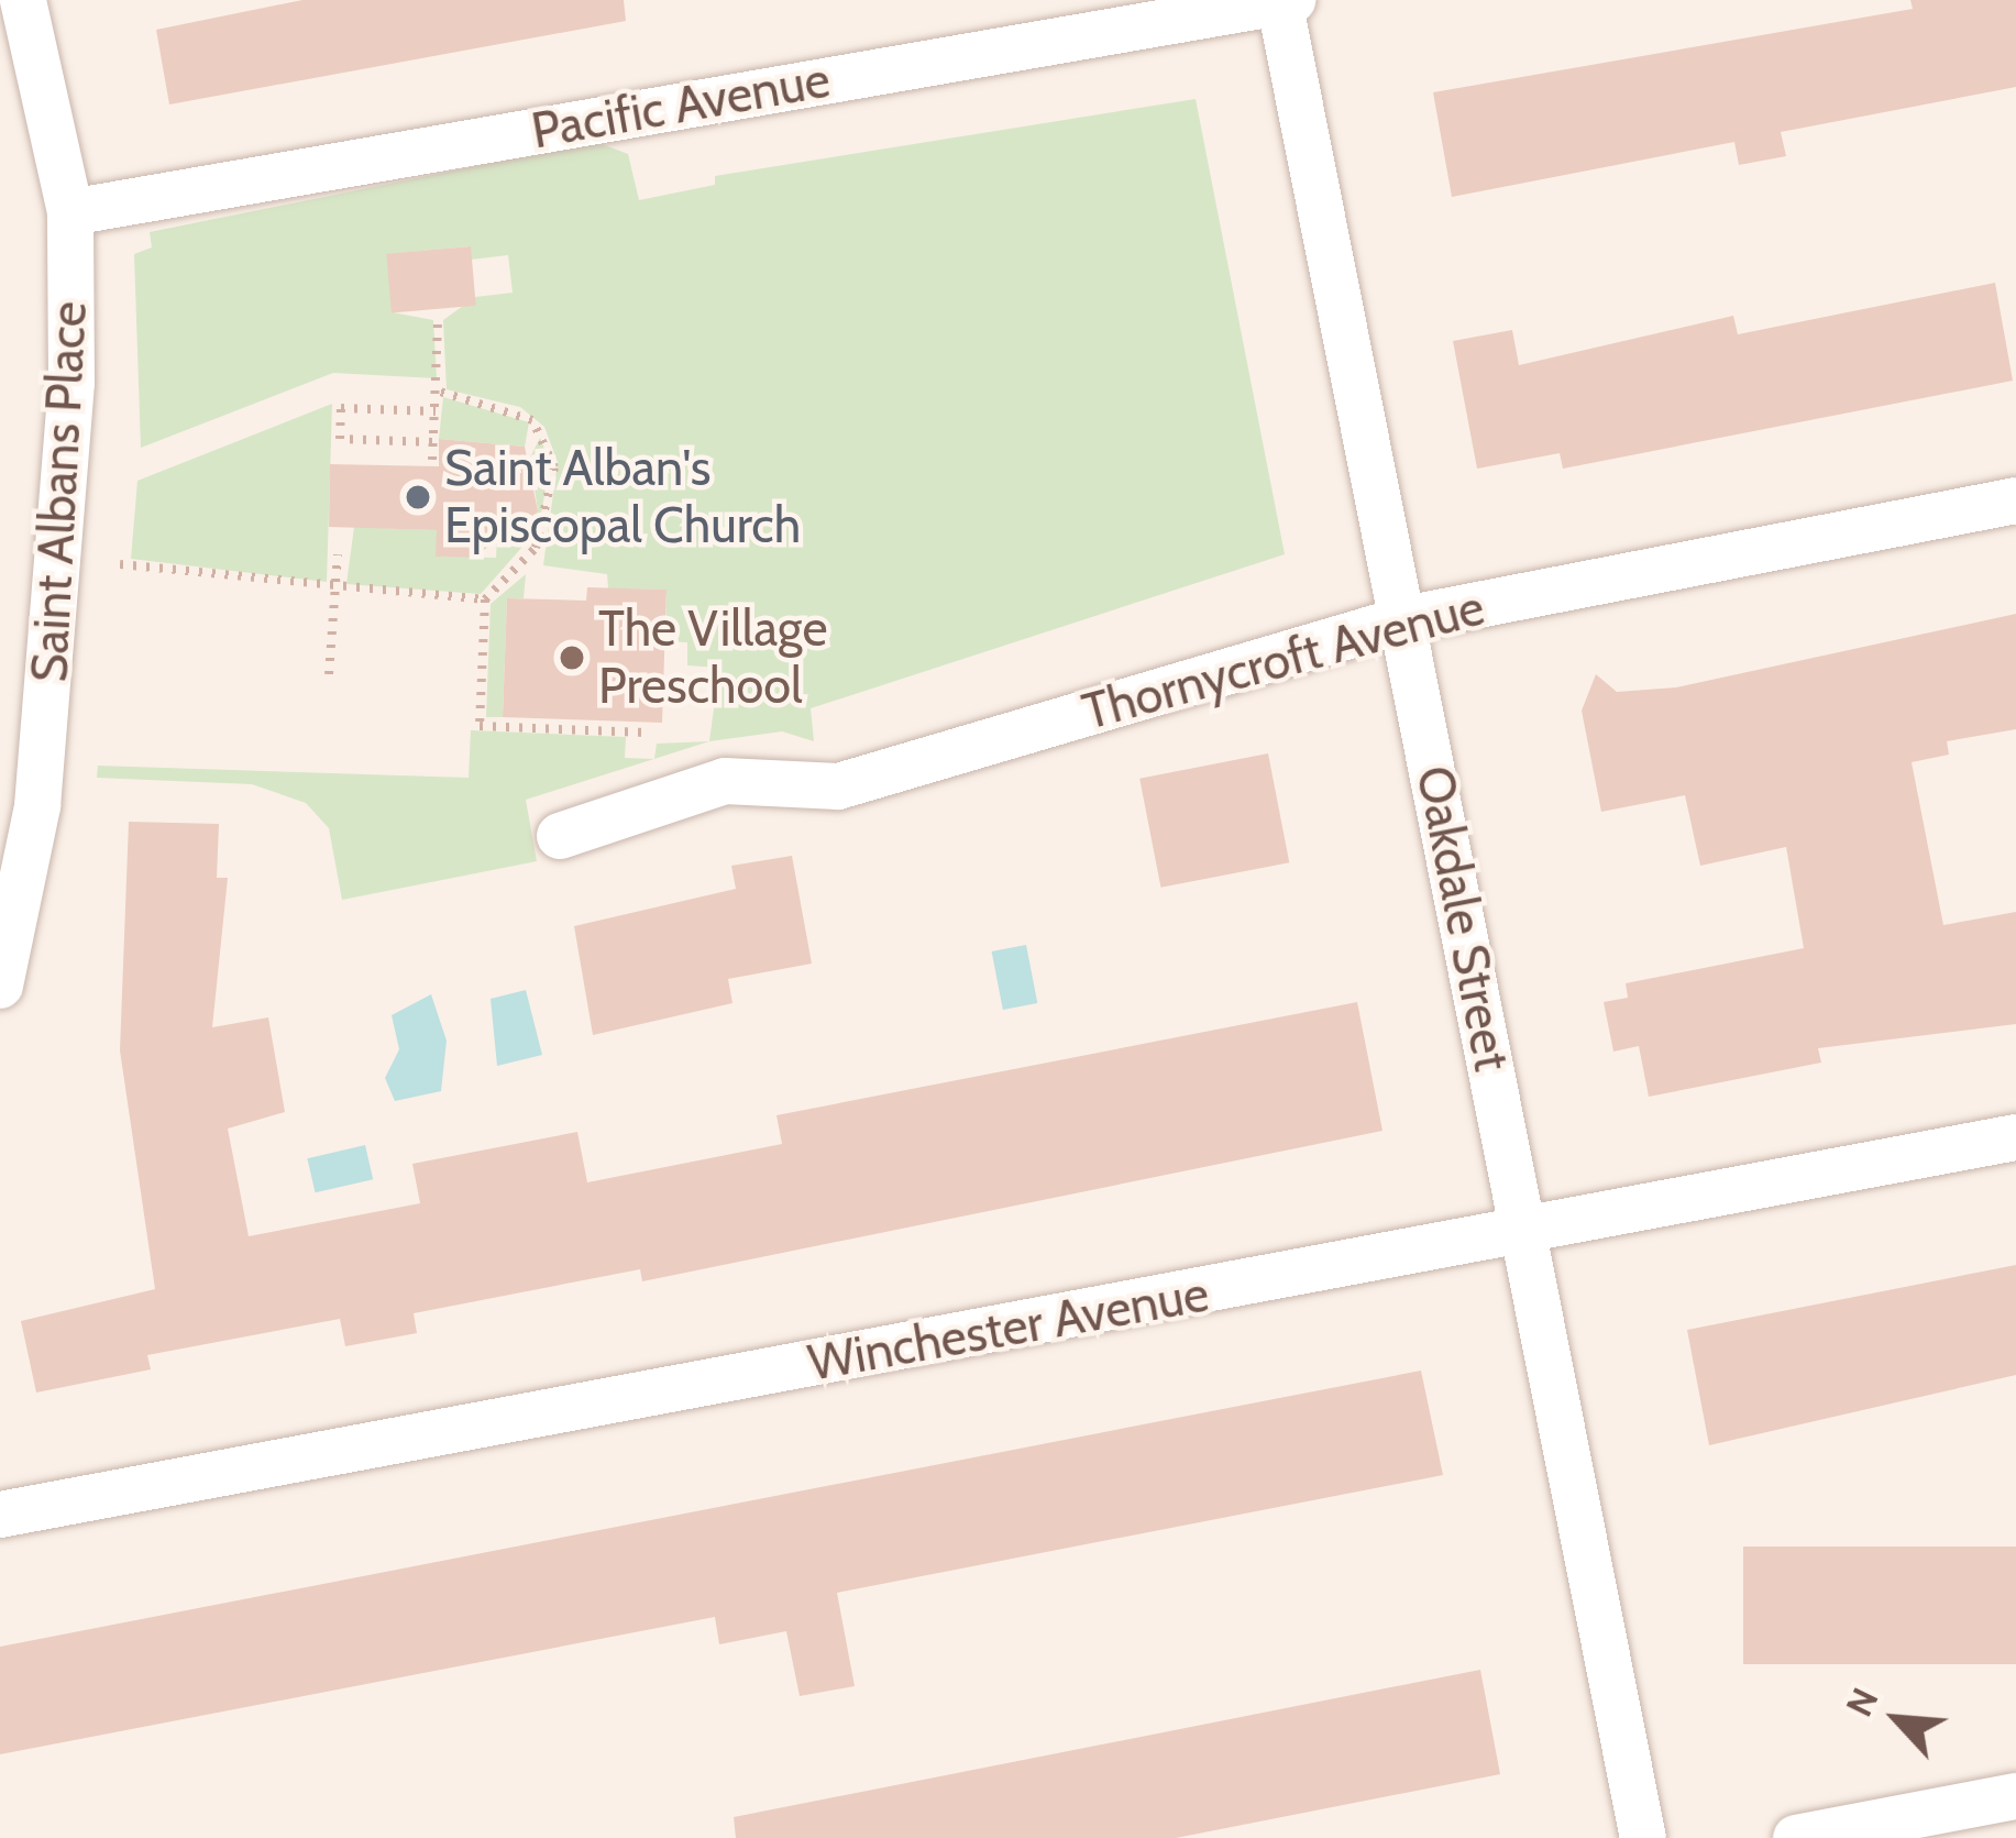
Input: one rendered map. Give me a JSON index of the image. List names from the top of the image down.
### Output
{
  "streets": {
    "street": [
      "Pacific Avenue",
      "Saint Albans Place",
      "Thornycroft Avenue",
      "Oakdale Street",
      "Winchester Avenue"
    ]
  },
  "crossings": [
    ["Pacific Avenue", "Saint Albans Place"],
    ["Pacific Avenue", "Oakdale Street"],
    ["Thornycroft Avenue", "Oakdale Street"],
    ["Oakdale Street", "Winchester Avenue"]
  ],
  "places": ["Saint Alban's Episcopal Church", "The Village Preschool"],
  "north": "top left"
}
